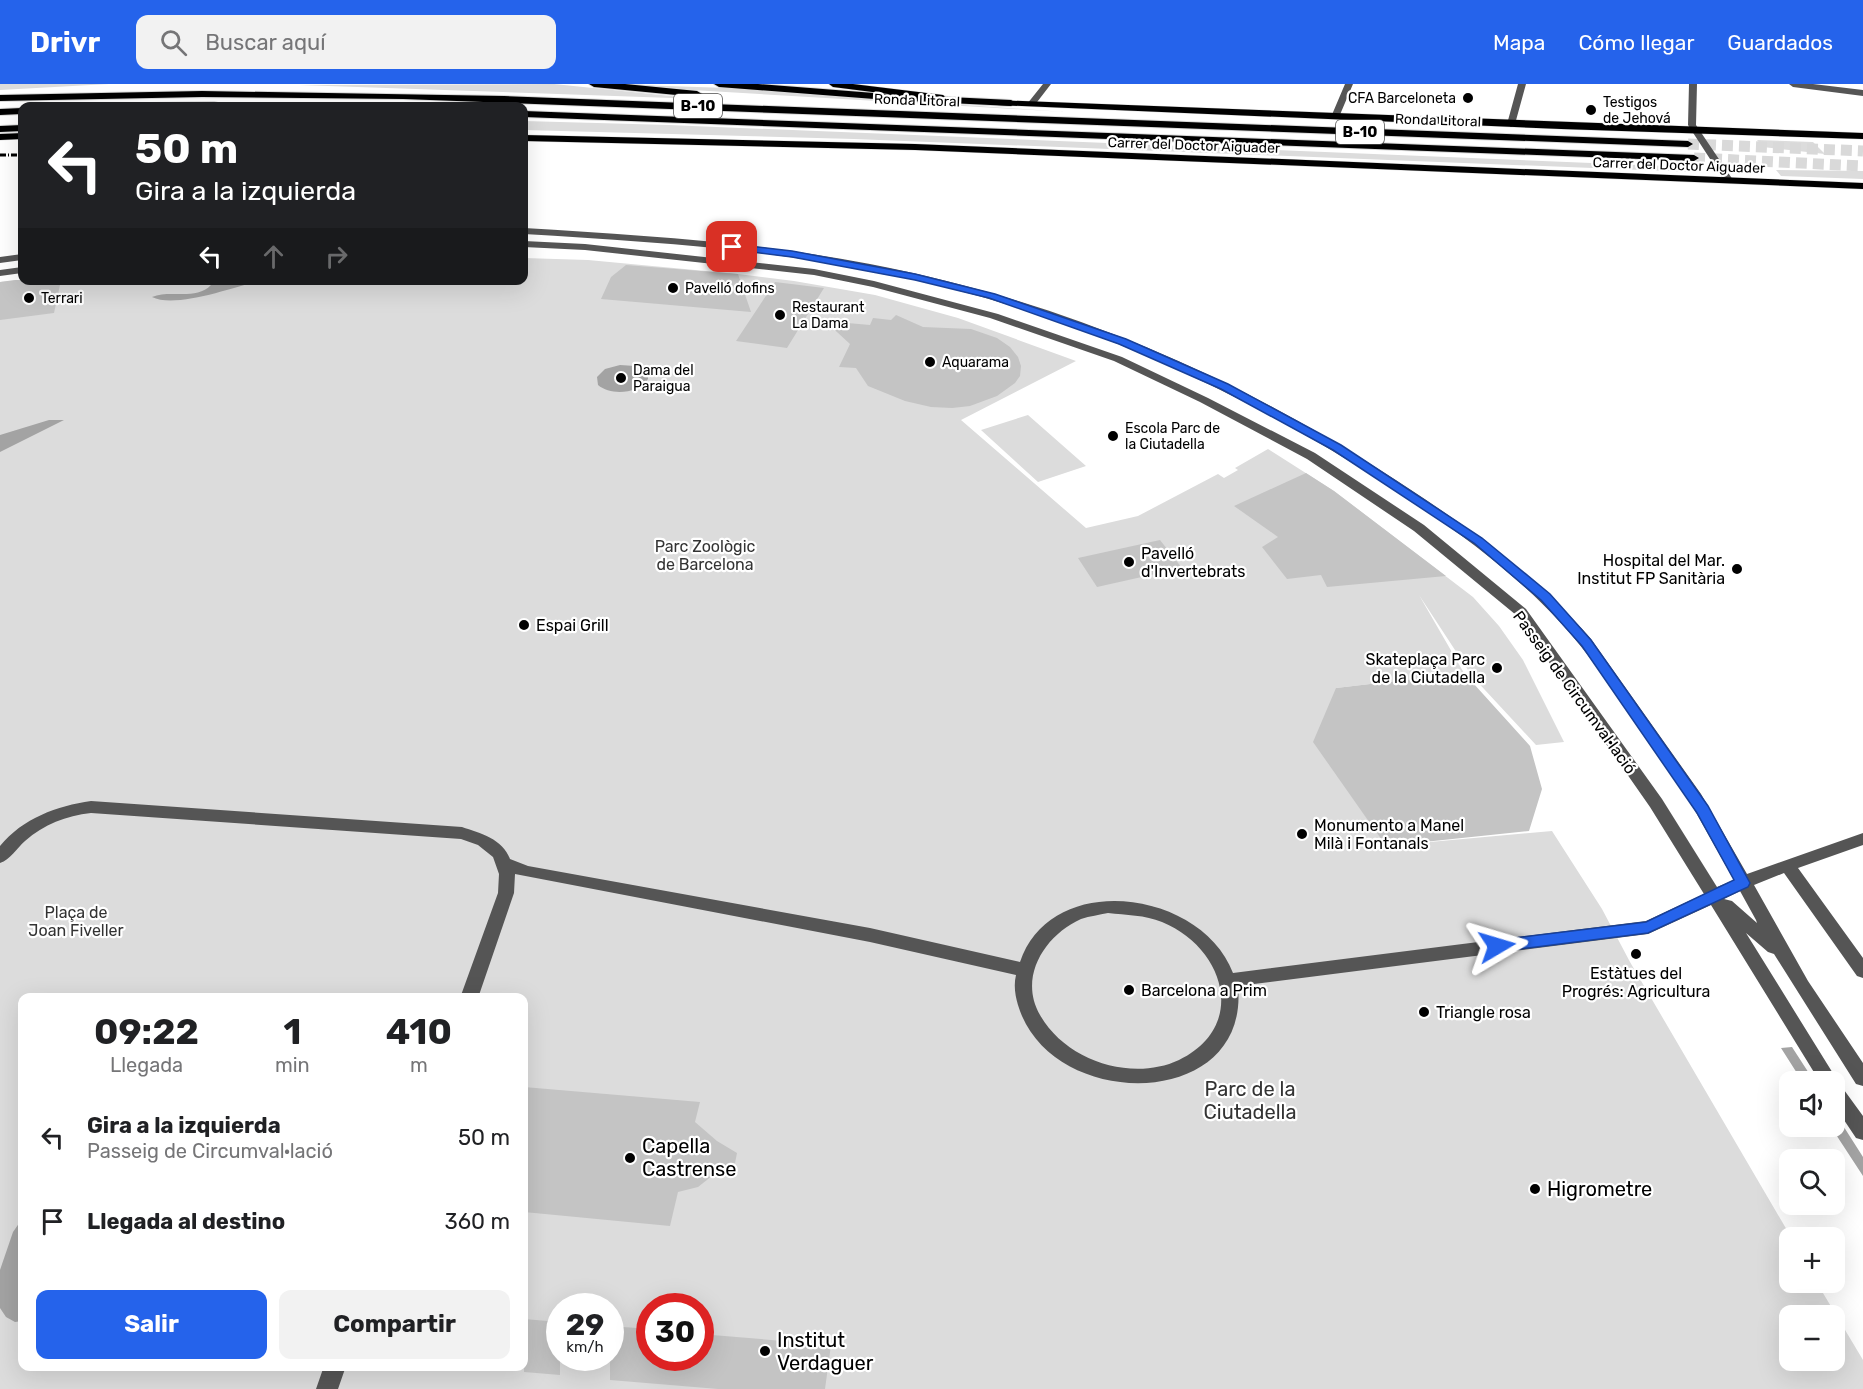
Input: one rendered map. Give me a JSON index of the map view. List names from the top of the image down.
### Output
{
  "streets": {
    "highway": ["Ronda Litoral", "B-10"],
    "main road": ["Carrer del Doctor Aiguader"],
    "street": ["Passeig de Circumval·lació"]
  },
  "parks": ["Parc Zoològic de Barcelona", "Plaça de Joan Fiveller", "Parc de la Ciutadella"],
  "places": [
    "CFA Barceloneta",
    "Testigos de Jehová",
    "Pavelló dofins",
    "Terrari",
    "Restaurant La Dama",
    "Aquarama",
    "Dama del Paraigua",
    "Escola Parc de la Ciutadella",
    "Pavelló d'Invertebrats",
    "Hospital del Mar. Institut FP Sanitària",
    "Espai Grill",
    "Skateplaça Parc de la Ciutadella",
    "Monumento a Manel Milà i Fontanals",
    "Estàtues del Progrés: Agricultura",
    "Barcelona a Prim",
    "Triangle rosa",
    "Capella Castrense",
    "Higrometre",
    "Institut Verdaguer"
  ],
  "page": {
    "header": "Drivr",
    "search": "Buscar aquí",
    "nav": ["Mapa", "Cómo llegar", "Guardados"],
    "turn": ["50 m", "Gira a la izquierda"],
    "eta": [
      "09:22",
      "Llegada",
      "1",
      "min",
      "410",
      "m"
    ],
    "map_buttons": ["+", "−"],
    "list": [
      {
        "name": "Gira a la izquierda",
        "note": "Passeig de Circumval·lació",
        "value": "50 m"
      },
      {
        "name": "Llegada al destino",
        "value": "360 m"
      }
    ],
    "buttons": ["Salir", "Compartir"],
    "speed": "29 km/h",
    "limit": "30"
  }
}
